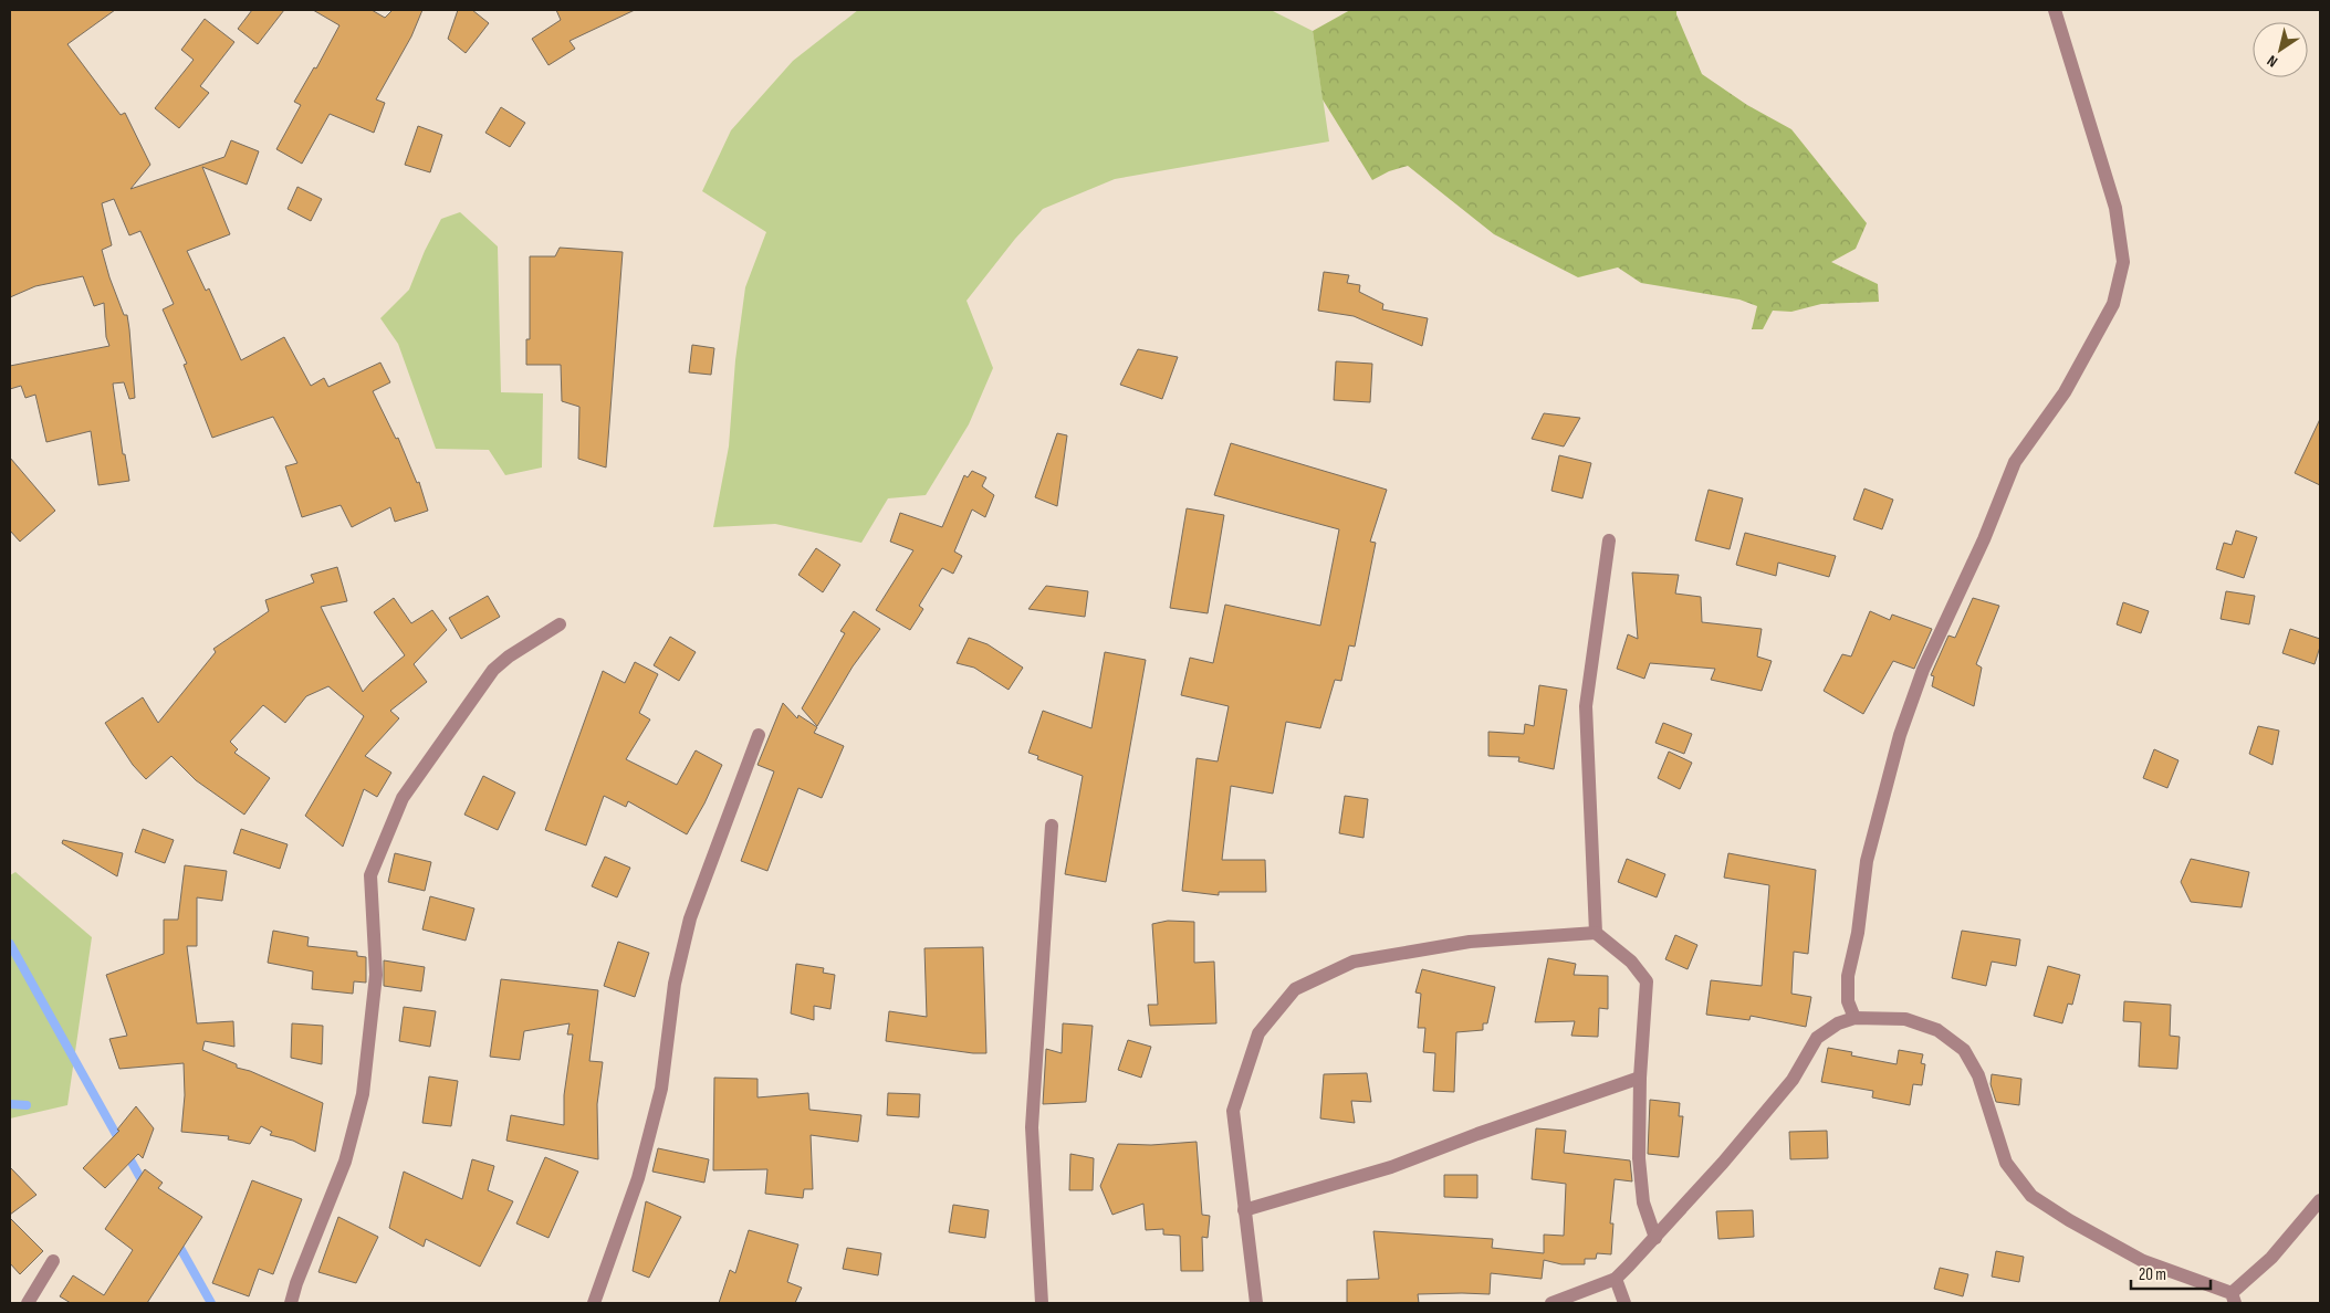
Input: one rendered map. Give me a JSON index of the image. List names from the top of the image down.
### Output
{
  "scale_bar": "20 m",
  "north": "bottom left"
}
